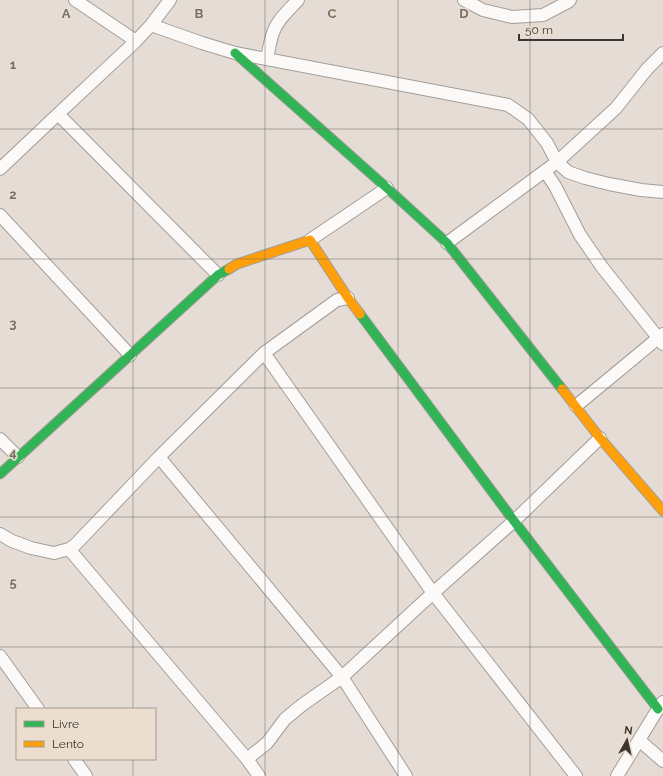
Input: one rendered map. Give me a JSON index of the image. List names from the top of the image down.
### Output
{
  "legend": ["Livre", "Lento"],
  "scale_bar": "50 m",
  "north": "top",
  "grid": {
    "columns": [
      "A",
      "B",
      "C",
      "D"
    ],
    "rows": [
      "1",
      "2",
      "3",
      "4",
      "5"
    ]
  }
}
